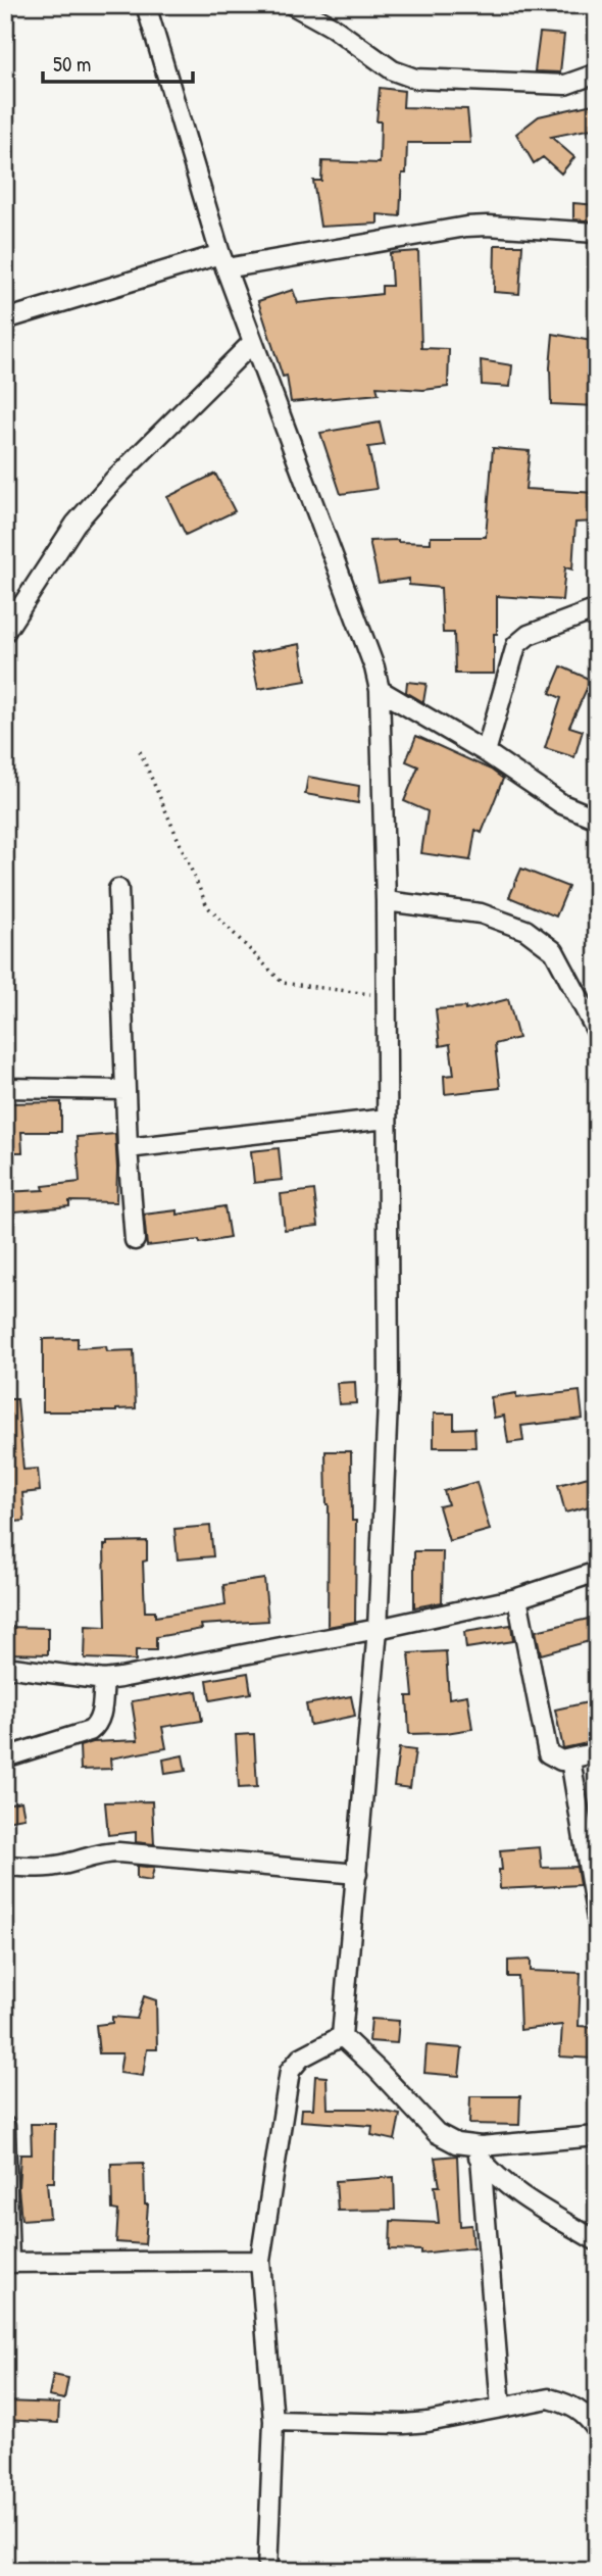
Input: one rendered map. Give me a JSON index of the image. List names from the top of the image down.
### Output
{
  "scale_bar": "50 m"
}
